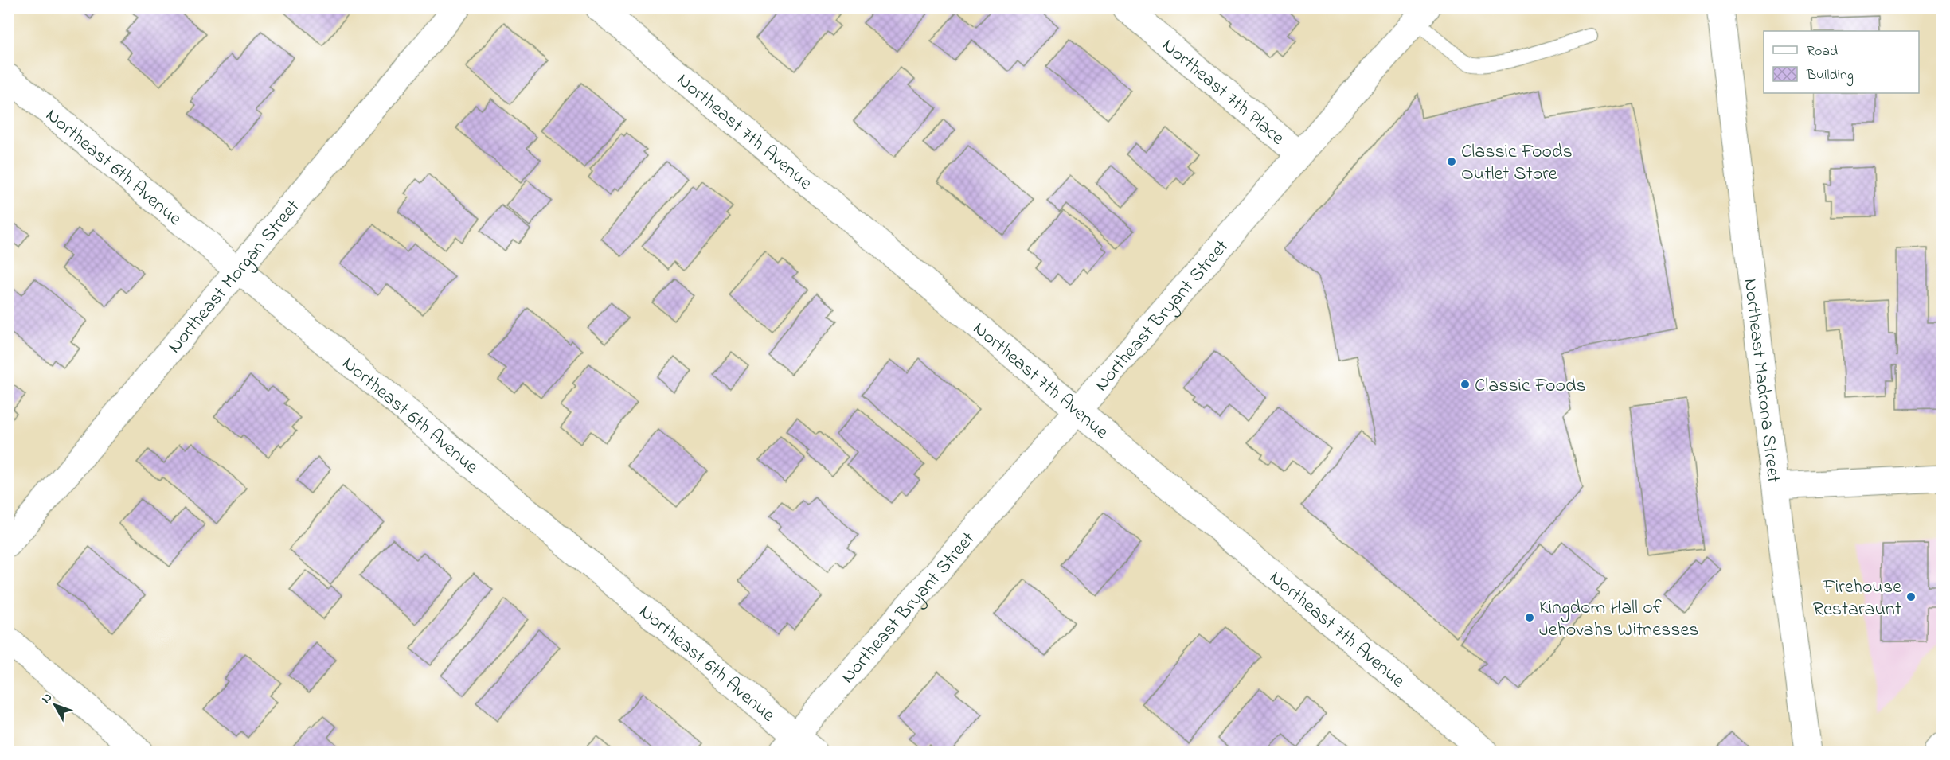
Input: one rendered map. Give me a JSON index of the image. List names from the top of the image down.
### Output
{
  "streets": {
    "street": [
      "Northeast 7th Place",
      "Northeast 7th Avenue",
      "Northeast 6th Avenue",
      "Northeast Morgan Street",
      "Northeast Bryant Street",
      "Northeast Madrona Street"
    ]
  },
  "crossings": [
    ["Northeast 7th Place", "Northeast Bryant Street"],
    ["Northeast 7th Avenue", "Northeast Bryant Street"],
    ["Northeast 6th Avenue", "Northeast Morgan Street"],
    ["Northeast 6th Avenue", "Northeast Bryant Street"]
  ],
  "places": [
    "Classic Foods Outlet Store",
    "Classic Foods",
    "Firehouse Restaraunt",
    "Kingdom Hall of Jehovahs Witnesses"
  ],
  "legend": ["Road", "Building"],
  "north": "top left"
}
